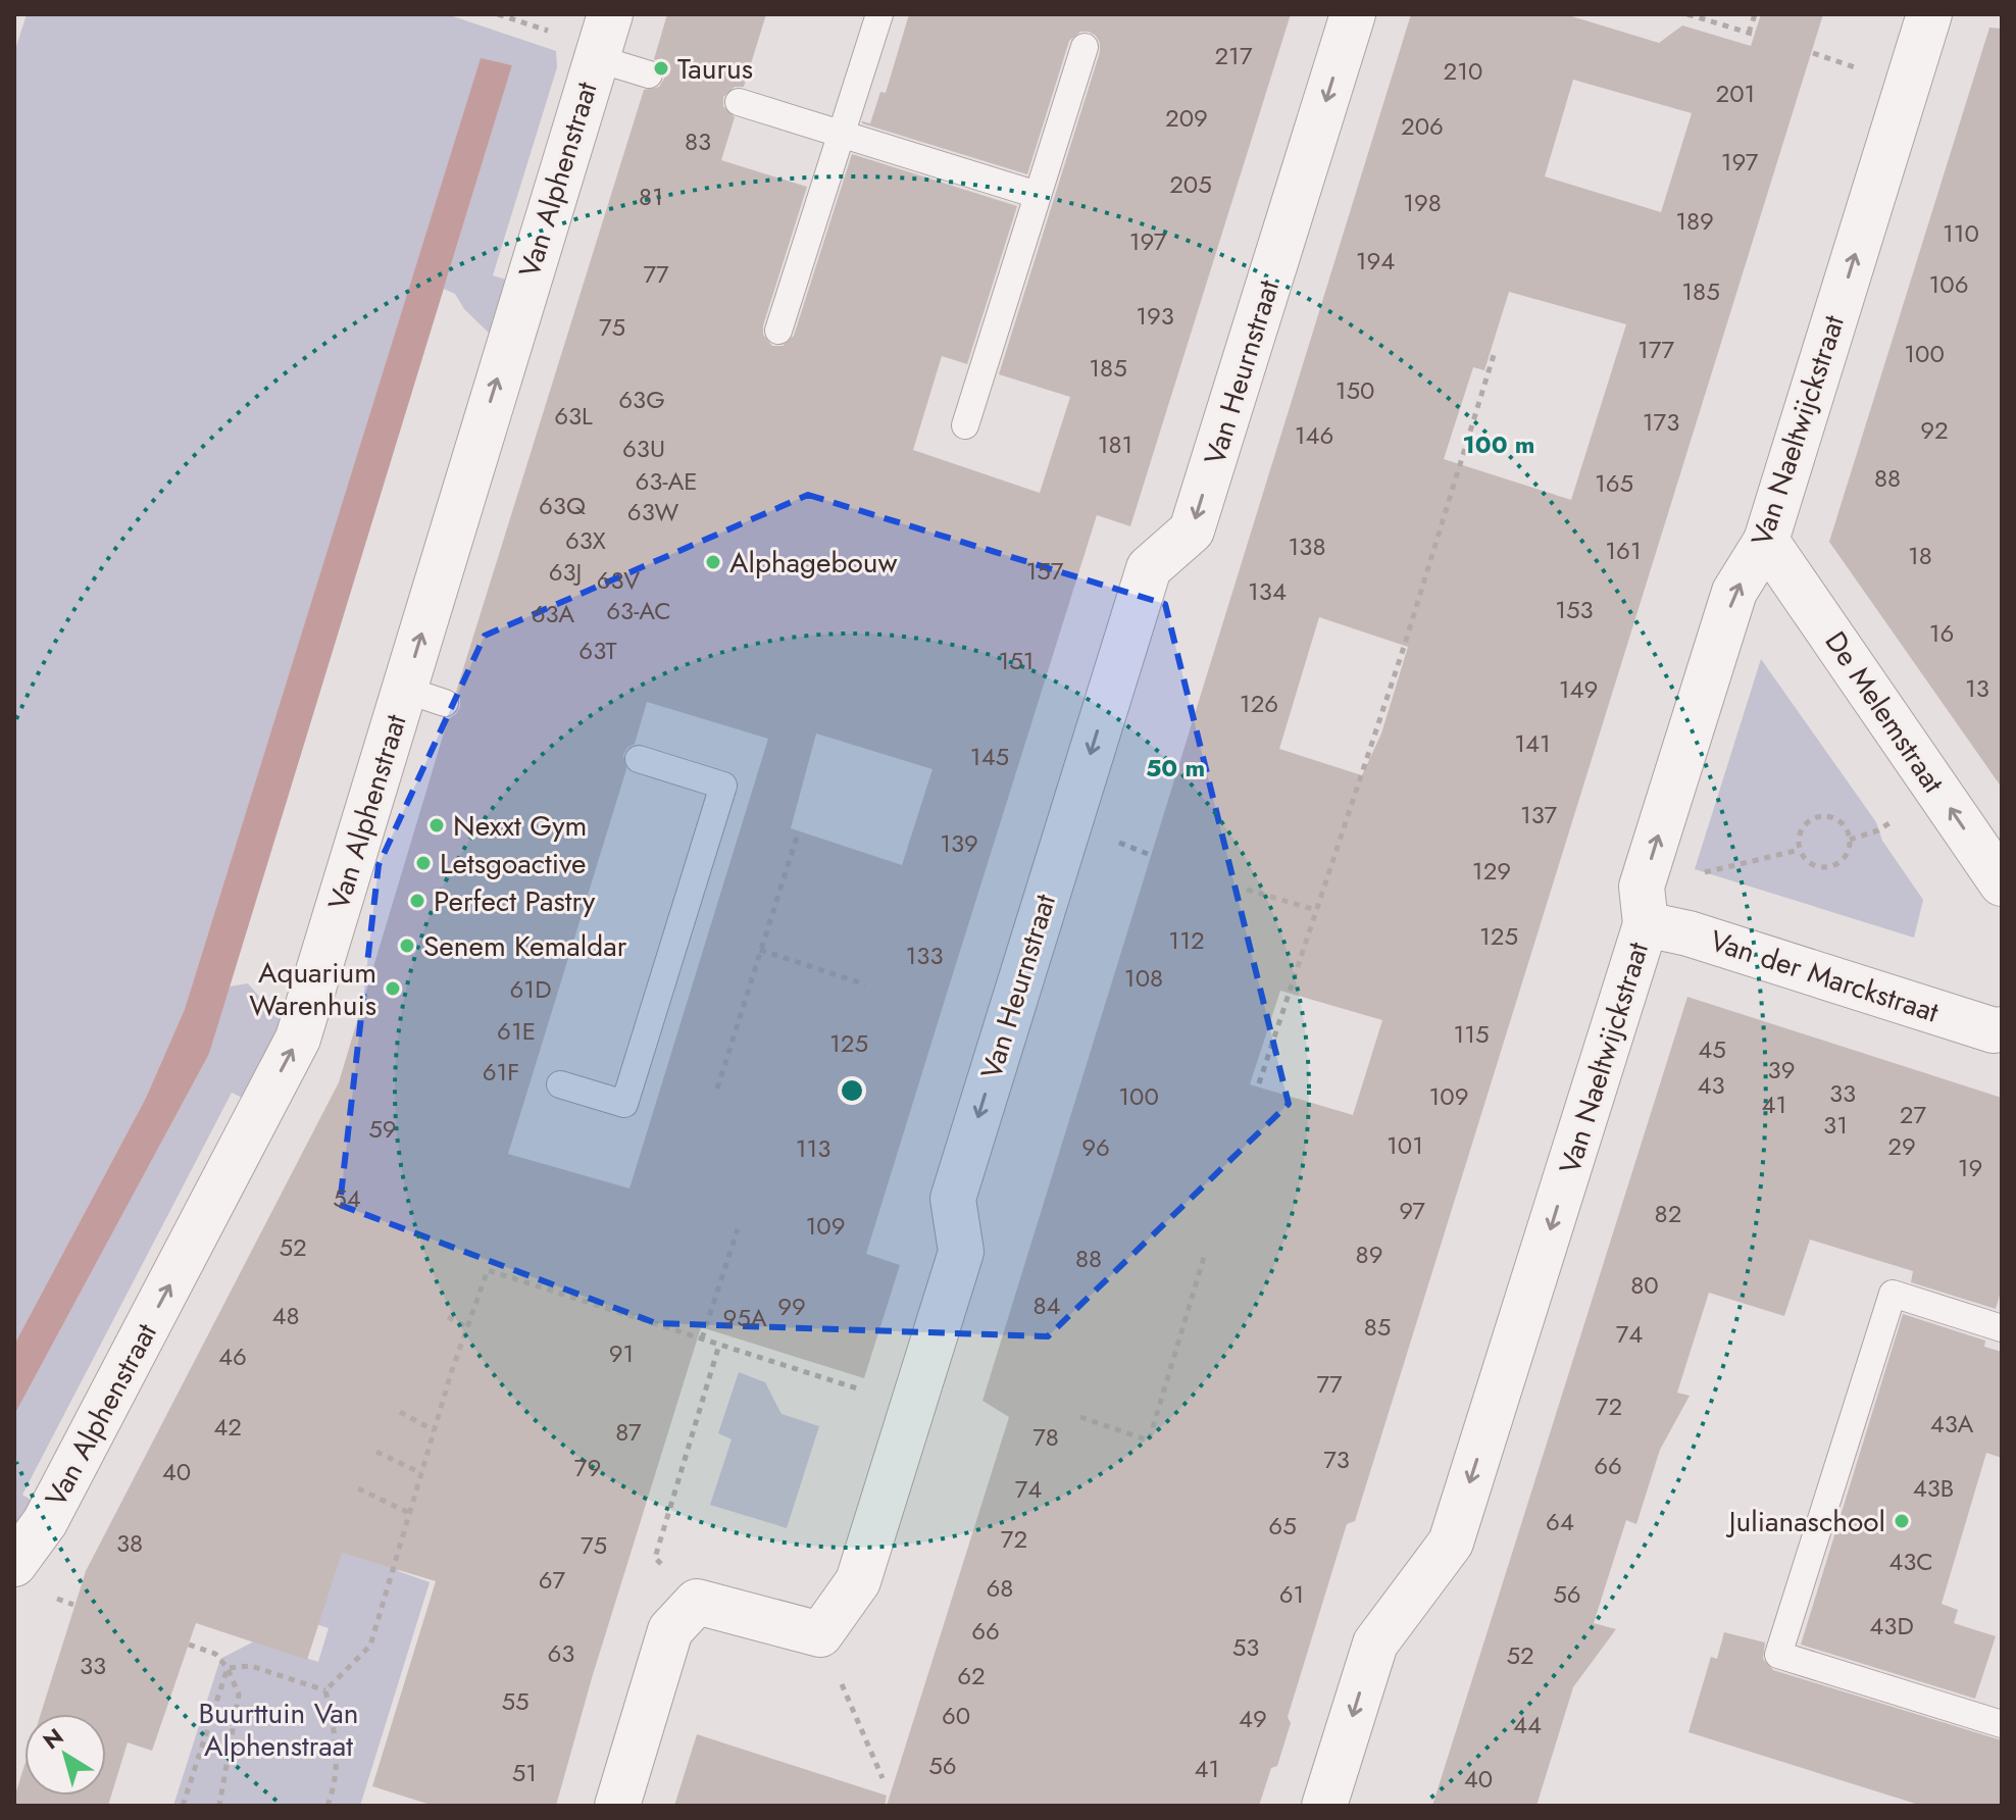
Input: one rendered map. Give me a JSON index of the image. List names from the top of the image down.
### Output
{
  "streets": {
    "street": [
      "Van Alphenstraat",
      "Van Heurnstraat",
      "Van Naeltwijckstraat",
      "De Melemstraat",
      "Van der Marckstraat"
    ]
  },
  "crossings": [
    ["Van Naeltwijckstraat", "De Melemstraat"],
    ["Van Naeltwijckstraat", "Van der Marckstraat"]
  ],
  "one_way": ["Van Alphenstraat", "Van Heurnstraat", "De Melemstraat"],
  "parks": ["Buurttuin Van Alphenstraat"],
  "places": [
    "Taurus",
    "Alphagebouw",
    "Nexxt Gym",
    "Letsgoactive",
    "Perfect Pastry",
    "Senem Kemaldar",
    "Aquarium Warenhuis",
    "Julianaschool"
  ],
  "house_numbers": [
    "217",
    "210",
    "201",
    "209",
    "206",
    "83",
    "197",
    "205",
    "81",
    "198",
    "189",
    "110",
    "197",
    "194",
    "77",
    "106",
    "185",
    "193",
    "75",
    "177",
    "100",
    "185",
    "150",
    "63G",
    "63L",
    "173",
    "92",
    "146",
    "181",
    "63U",
    "88",
    "63-AE",
    "165",
    "63Q",
    "63W",
    "63X",
    "138",
    "161",
    "18",
    "157",
    "63J",
    "63V",
    "134",
    "153",
    "63-AC",
    "63A",
    "16",
    "63T",
    "151",
    "13",
    "149",
    "126",
    "141",
    "145",
    "137",
    "139",
    "129",
    "125",
    "112",
    "133",
    "108",
    "61D",
    "61E",
    "115",
    "125",
    "45",
    "39",
    "61F",
    "43",
    "33",
    "100",
    "109",
    "41",
    "27",
    "31",
    "59",
    "101",
    "29",
    "96",
    "113",
    "19",
    "54",
    "97",
    "82",
    "109",
    "52",
    "89",
    "88",
    "80",
    "84",
    "99",
    "48",
    "95A",
    "85",
    "74",
    "91",
    "46",
    "77",
    "72",
    "43A",
    "42",
    "87",
    "78",
    "73",
    "66",
    "79",
    "40",
    "43B",
    "74",
    "64",
    "65",
    "72",
    "38",
    "75",
    "43C",
    "67",
    "68",
    "61",
    "56",
    "43D",
    "66",
    "53",
    "63",
    "52",
    "33",
    "62",
    "55",
    "60",
    "49",
    "44",
    "56",
    "41",
    "51",
    "40"
  ],
  "north": "top left",
  "rings": ["100 m", "50 m"]
}
